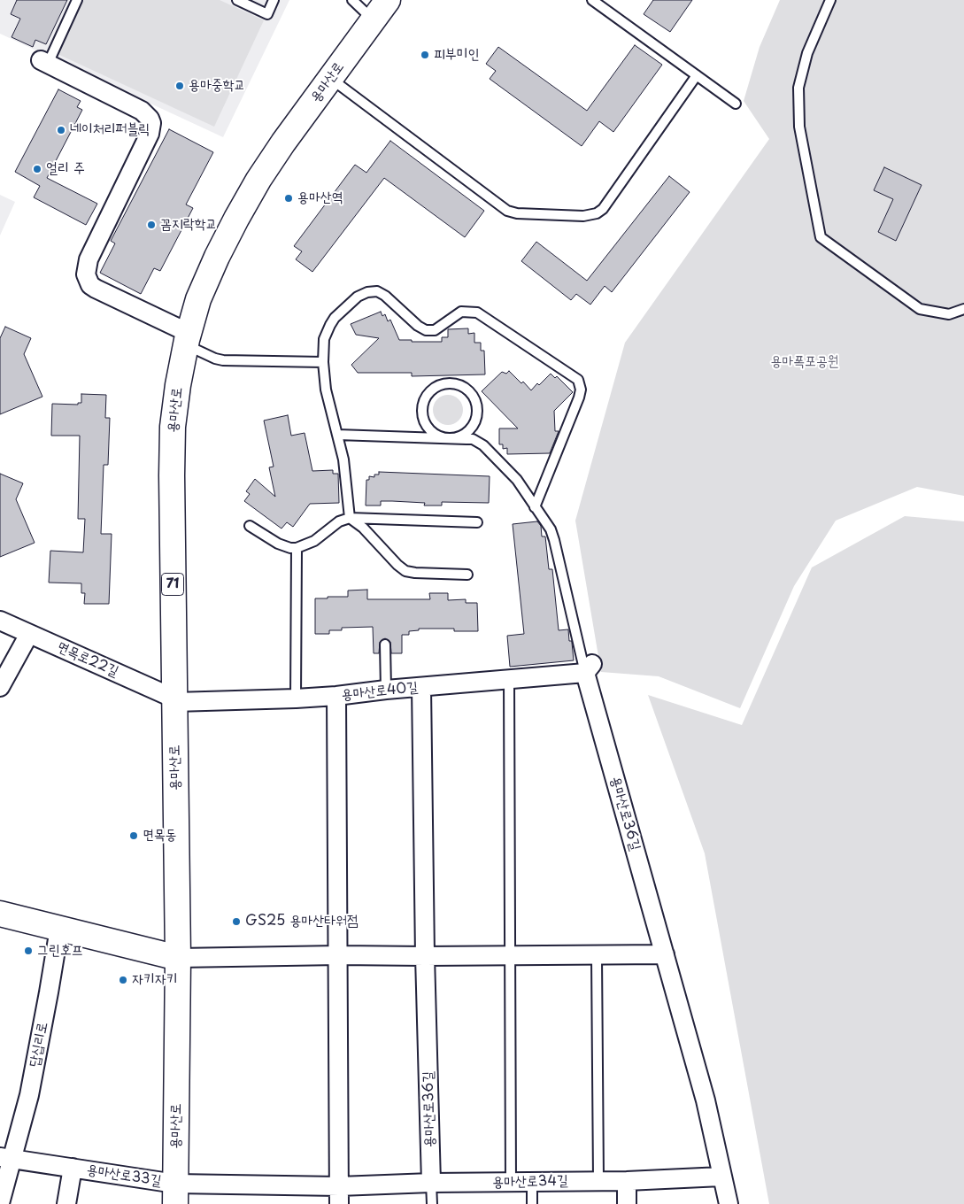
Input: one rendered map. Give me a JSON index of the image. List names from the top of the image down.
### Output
{
  "streets": {
    "main road": ["용마산로", "71"],
    "street": [
      "면목로22길",
      "용마산로40길",
      "용마산로36길",
      "답십리로",
      "용마산로33길",
      "용마산로34길"
    ]
  },
  "crossings": [
    ["용마산로", "면목로22길"],
    ["용마산로", "용마산로40길"],
    ["용마산로", "용마산로33길"],
    ["용마산로", "용마산로34길"],
    ["면목로22길", "용마산로40길"],
    ["용마산로40길", "용마산로36길"],
    ["용마산로36길", "용마산로34길"],
    ["답십리로", "용마산로33길"],
    ["용마산로33길", "용마산로34길"]
  ],
  "parks": ["용마폭포공원"],
  "places": [
    "피부미인",
    "용마중학교",
    "네이처리퍼블릭",
    "얼리 주",
    "용마산역",
    "꼼지락학교",
    "면목동",
    "GS25 용마산타워점",
    "그린호프",
    "자키자키"
  ]
}
